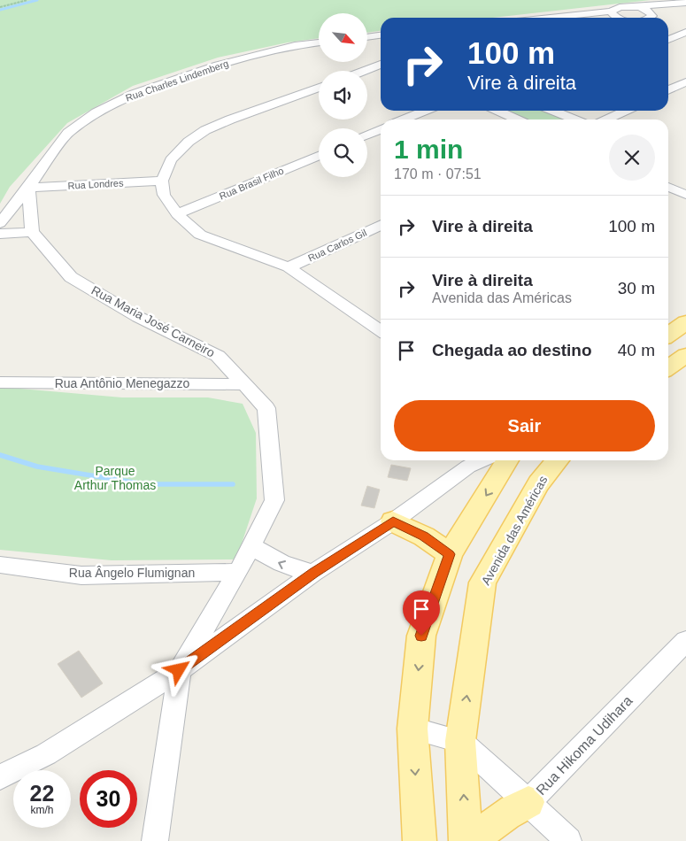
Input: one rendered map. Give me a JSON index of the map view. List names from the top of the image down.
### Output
{
  "streets": {
    "main road": ["Avenida das Américas"],
    "street": [
      "Rua Charles Lindemberg",
      "Rua Brasil Filho",
      "Rua Londres",
      "Rua Carlos Gil",
      "Rua Maria José Carneiro",
      "Rua Antônio Menegazzo",
      "Rua Ângelo Flumignan",
      "Rua Hikoma Udihara"
    ]
  },
  "crossings": [
    ["Rua Charles Lindemberg", "Rua Londres"],
    ["Rua Maria José Carneiro", "Rua Antônio Menegazzo"],
    ["Rua Maria José Carneiro", "Rua Ângelo Flumignan"],
    ["Avenida das Américas", "Rua Hikoma Udihara"]
  ],
  "parks": ["Parque Arthur Thomas"],
  "north": "bottom right",
  "page": {
    "turn": ["100 m", "Vire à direita"],
    "heading": ["1 min", "170 m · 07:51"],
    "list": [
      {
        "name": "Vire à direita",
        "value": "100 m"
      },
      {
        "name": "Vire à direita",
        "note": "Avenida das Américas",
        "value": "30 m"
      },
      {
        "name": "Chegada ao destino",
        "value": "40 m"
      }
    ],
    "buttons": "Sair",
    "speed": "22 km/h",
    "limit": "30"
  }
}
